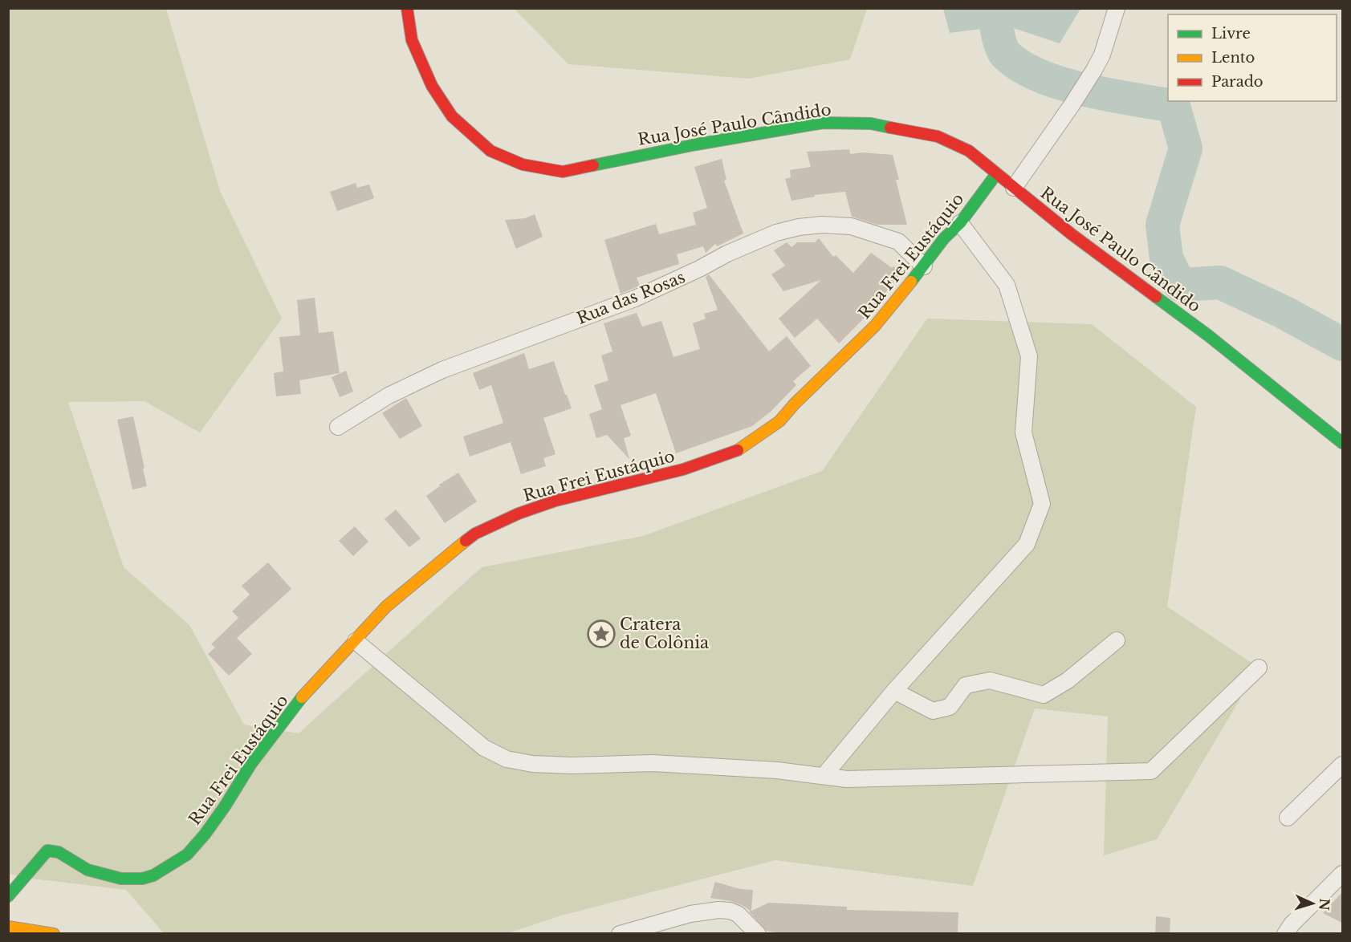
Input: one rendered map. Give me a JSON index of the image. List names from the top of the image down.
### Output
{
  "streets": {
    "street": ["Rua José Paulo Cândido", "Rua Frei Eustáquio", "Rua das Rosas"]
  },
  "crossings": [
    ["Rua José Paulo Cândido", "Rua Frei Eustáquio"],
    ["Rua Frei Eustáquio", "Rua das Rosas"]
  ],
  "places": {
    "place": ["Cratera de Colônia"]
  },
  "legend": ["Livre", "Lento", "Parado"],
  "north": "right"
}
